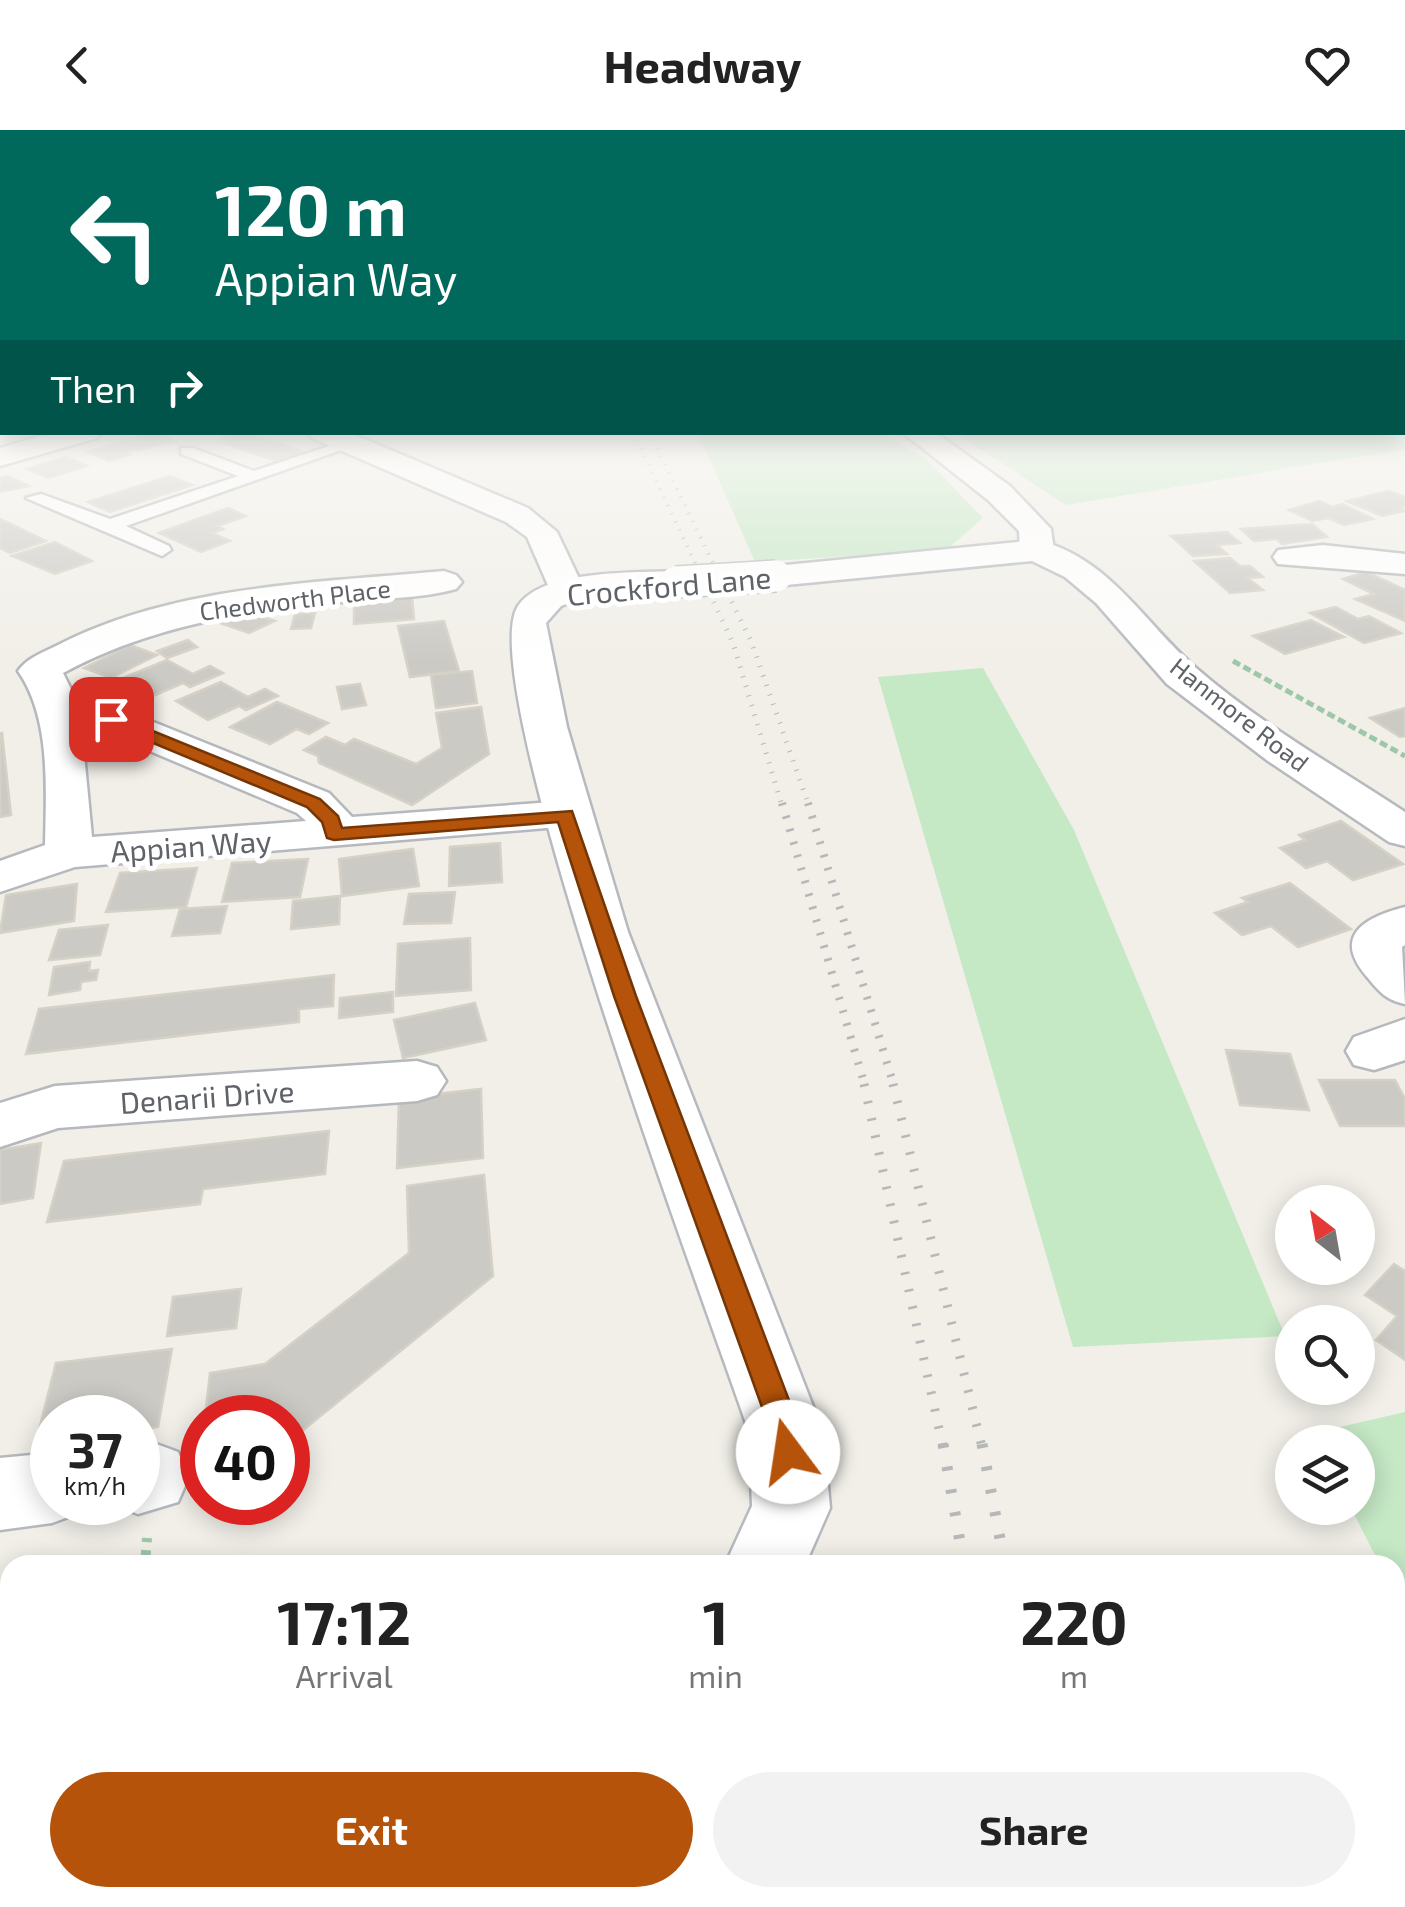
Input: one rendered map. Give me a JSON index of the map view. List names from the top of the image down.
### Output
{
  "streets": {
    "street": [
      "Crockford Lane",
      "Chedworth Place",
      "Hanmore Road",
      "Appian Way",
      "Denarii Drive"
    ]
  },
  "crossings": [
    ["Crockford Lane", "Hanmore Road"],
    ["Crockford Lane", "Appian Way"]
  ],
  "north": "top left",
  "page": {
    "header": "Headway",
    "turn": ["120 m", "Appian Way"],
    "then": "Then",
    "speed": "37 km/h",
    "limit": "40",
    "eta": [
      "17:12",
      "Arrival",
      "1",
      "min",
      "220",
      "m"
    ],
    "buttons": ["Exit", "Share"]
  }
}
